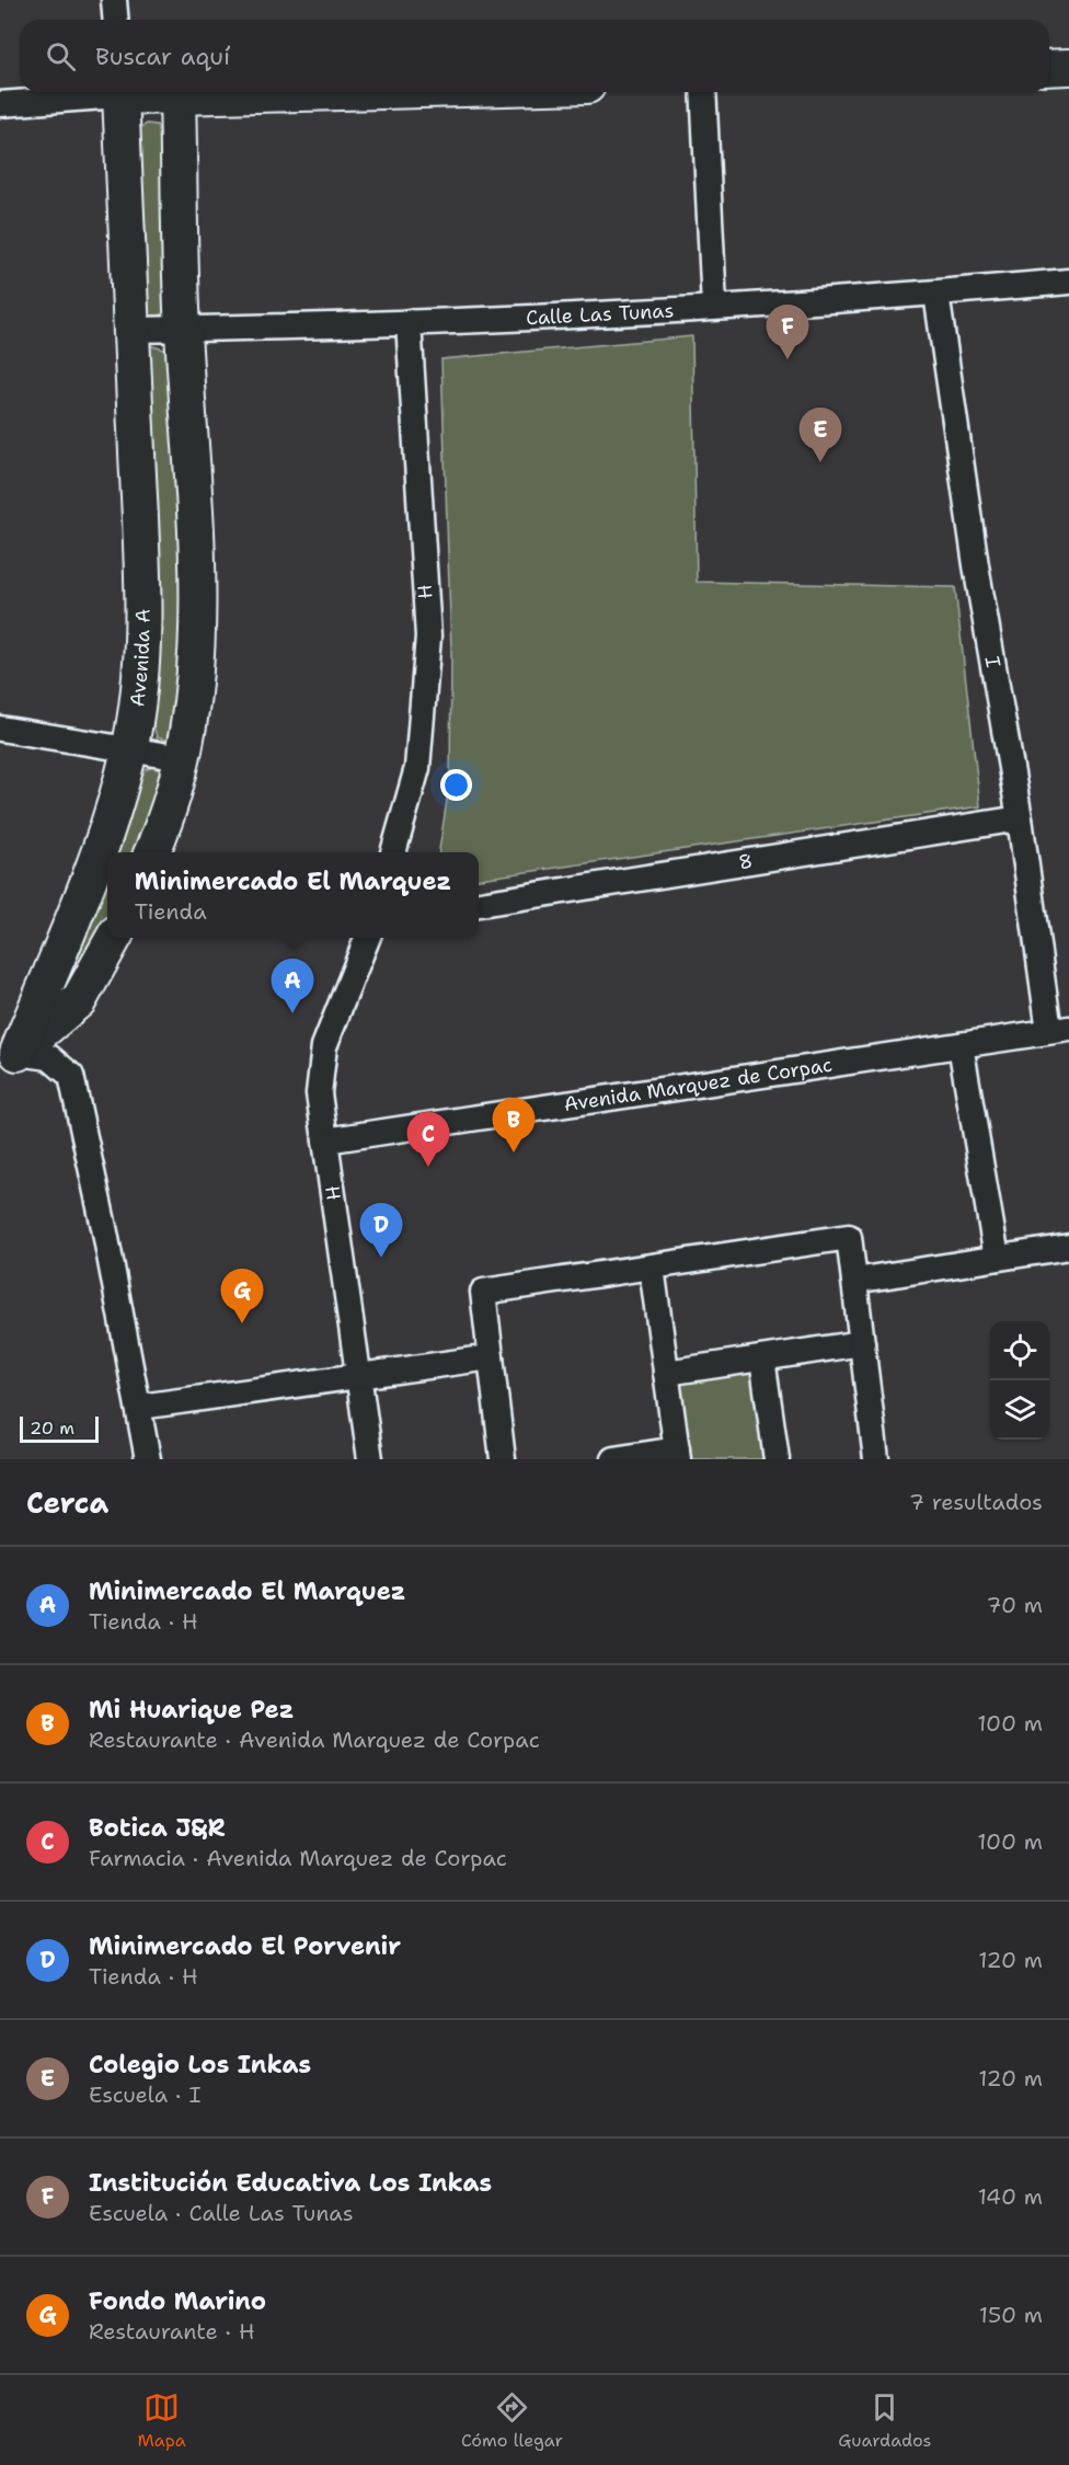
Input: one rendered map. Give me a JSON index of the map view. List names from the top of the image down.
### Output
{
  "streets": {
    "street": [
      "Calle Las Tunas",
      "H",
      "Avenida A",
      "I",
      "8",
      "Avenida Marquez de Corpac"
    ]
  },
  "crossings": [
    ["Calle Las Tunas", "H"],
    ["Calle Las Tunas", "Avenida A"],
    ["Calle Las Tunas", "I"],
    ["H", "Avenida Marquez de Corpac"],
    ["I", "8"],
    ["I", "Avenida Marquez de Corpac"]
  ],
  "scale_bar": "20 m",
  "page": {
    "search": "Buscar aquí",
    "pins": [
      "F",
      "E",
      "A",
      "B",
      "C",
      "D",
      "G"
    ],
    "popup": ["Minimercado El Marquez", "Tienda"],
    "scale": "20 m",
    "heading": ["Cerca", "7 resultados"],
    "list": [
      {
        "mark": "A",
        "name": "Minimercado El Marquez",
        "note": "Tienda · H",
        "value": "70 m"
      },
      {
        "mark": "B",
        "name": "Mi Huarique Pez",
        "note": "Restaurante · Avenida Marquez de Corpac",
        "value": "100 m"
      },
      {
        "mark": "C",
        "name": "Botica J&R",
        "note": "Farmacia · Avenida Marquez de Corpac",
        "value": "100 m"
      },
      {
        "mark": "D",
        "name": "Minimercado El Porvenir",
        "note": "Tienda · H",
        "value": "120 m"
      },
      {
        "mark": "E",
        "name": "Colegio Los Inkas",
        "note": "Escuela · I",
        "value": "120 m"
      },
      {
        "mark": "F",
        "name": "Institución Educativa Los Inkas",
        "note": "Escuela · Calle Las Tunas",
        "value": "140 m"
      },
      {
        "mark": "G",
        "name": "Fondo Marino",
        "note": "Restaurante · H",
        "value": "150 m"
      }
    ],
    "nav": ["Mapa", "Cómo llegar", "Guardados"]
  }
}
